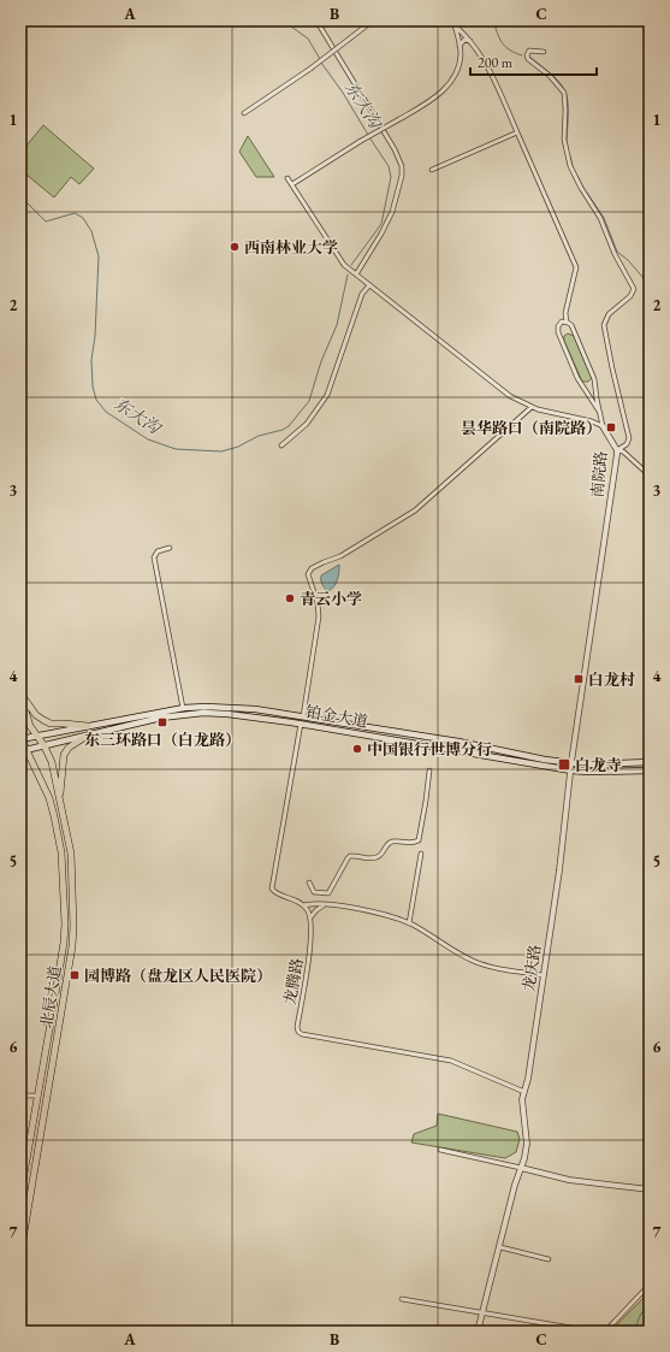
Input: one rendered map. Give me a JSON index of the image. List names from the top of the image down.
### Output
{
  "streets": {
    "main road": ["铂金大道", "北辰大道"],
    "street": ["南院路", "龙庆路", "龙腾路"]
  },
  "crossings": [
    ["南院路", "铂金大道"],
    ["南院路", "龙庆路"],
    ["铂金大道", "龙庆路"],
    ["铂金大道", "北辰大道"],
    ["龙庆路", "龙腾路"]
  ],
  "water": ["东大沟"],
  "places": {
    "other": ["西南林业大学", "青云小学", "中国银行世博分行"],
    "transit": [
      "昙华路口（南院路）",
      "白龙村",
      "东三环路口（白龙路）",
      "白龙寺",
      "园博路（盘龙区人民医院）"
    ]
  },
  "scale_bar": "200 m",
  "grid": {
    "columns": ["A", "B", "C"],
    "rows": [
      "1",
      "2",
      "3",
      "4",
      "5",
      "6",
      "7"
    ]
  }
}
